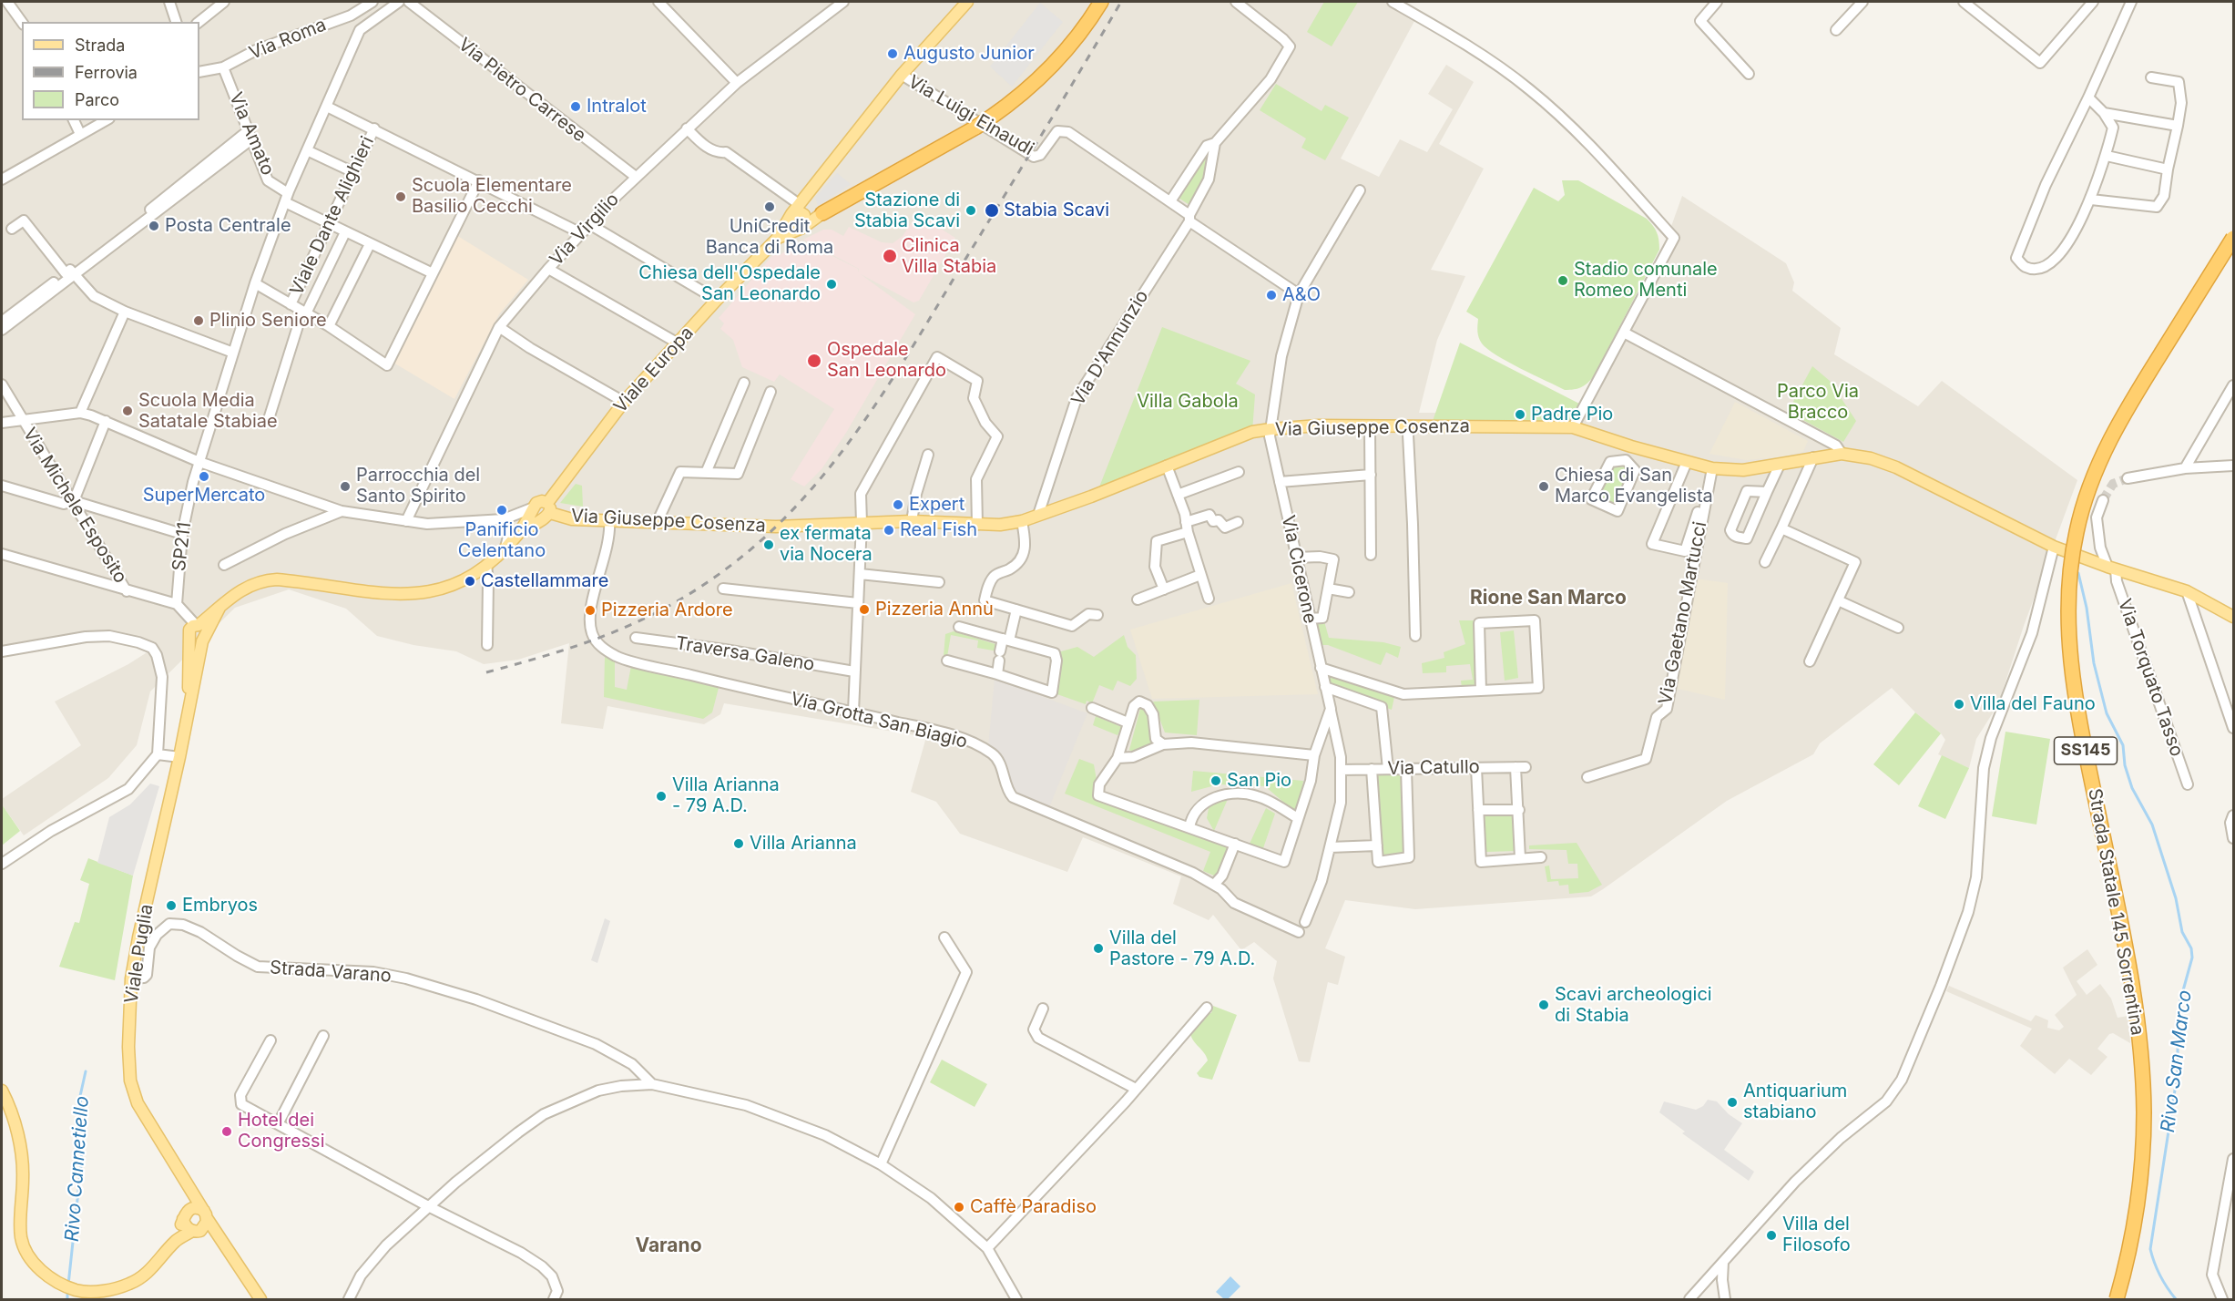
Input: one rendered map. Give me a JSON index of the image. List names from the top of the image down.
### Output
{
  "streets": {
    "highway": ["SS145", "Strada Statale 145 Sorrentina"],
    "main road": ["Viale Europa", "Via Giuseppe Cosenza", "Viale Puglia"],
    "street": [
      "Via Roma",
      "Via Pietro Carrese",
      "Via Luigi Einaudi",
      "Via Amato",
      "Viale Dante Alighieri",
      "Via Virgilio",
      "Via D'Annunzio",
      "Via Michele Esposito",
      "SP211",
      "Via Cicerone",
      "Via Gaetano Martucci",
      "Traversa Galeno",
      "Via Torquato Tasso",
      "Via Grotta San Biagio",
      "Via Catullo",
      "Strada Varano"
    ]
  },
  "crossings": [
    ["Via Roma", "Via Amato"],
    ["Via Pietro Carrese", "Via Virgilio"],
    ["Via Amato", "Viale Dante Alighieri"],
    ["Via Amato", "SP211"],
    ["Via D'Annunzio", "Via Giuseppe Cosenza"],
    ["Viale Europa", "Via Giuseppe Cosenza"],
    ["Via Giuseppe Cosenza", "Via Cicerone"],
    ["Via Giuseppe Cosenza", "Via Gaetano Martucci"],
    ["Via Giuseppe Cosenza", "Via Torquato Tasso"],
    ["Via Giuseppe Cosenza", "Via Grotta San Biagio"],
    ["Via Cicerone", "Via Catullo"],
    ["Viale Puglia", "Strada Varano"]
  ],
  "districts": ["Rione San Marco", "Varano"],
  "water": ["Rivo San Marco", "Rivo Cannetiello"],
  "parks": ["Parco Via Bracco", "Villa Gabola"],
  "places": [
    "Augusto Junior",
    "Intralot",
    "Scuola Elementare Basilio Cecchi",
    "UniCredit Banca di Roma",
    "Stazione di Stabia Scavi",
    "Stabia Scavi",
    "Posta Centrale",
    "Clinica Villa Stabia",
    "Stadio comunale Romeo Menti",
    "Chiesa dell'Ospedale San Leonardo",
    "A&O",
    "Plinio Seniore",
    "Ospedale San Leonardo",
    "Scuola Media Satatale Stabiae",
    "Padre Pio",
    "SuperMercato",
    "Parrocchia del Santo Spirito",
    "Chiesa di San Marco Evangelista",
    "Expert",
    "Panificio Celentano",
    "Real Fish",
    "ex fermata via Nocera",
    "Castellammare",
    "Pizzeria Annù",
    "Pizzeria Ardore",
    "Villa del Fauno",
    "San Pio",
    "Villa Arianna - 79 A.D.",
    "Villa Arianna",
    "Embryos",
    "Villa del Pastore - 79 A.D.",
    "Scavi archeologici di Stabia",
    "Antiquarium stabiano",
    "Hotel dei Congressi",
    "Caffè Paradiso",
    "Villa del Filosofo"
  ],
  "legend": ["Strada", "Ferrovia", "Parco"]
}
